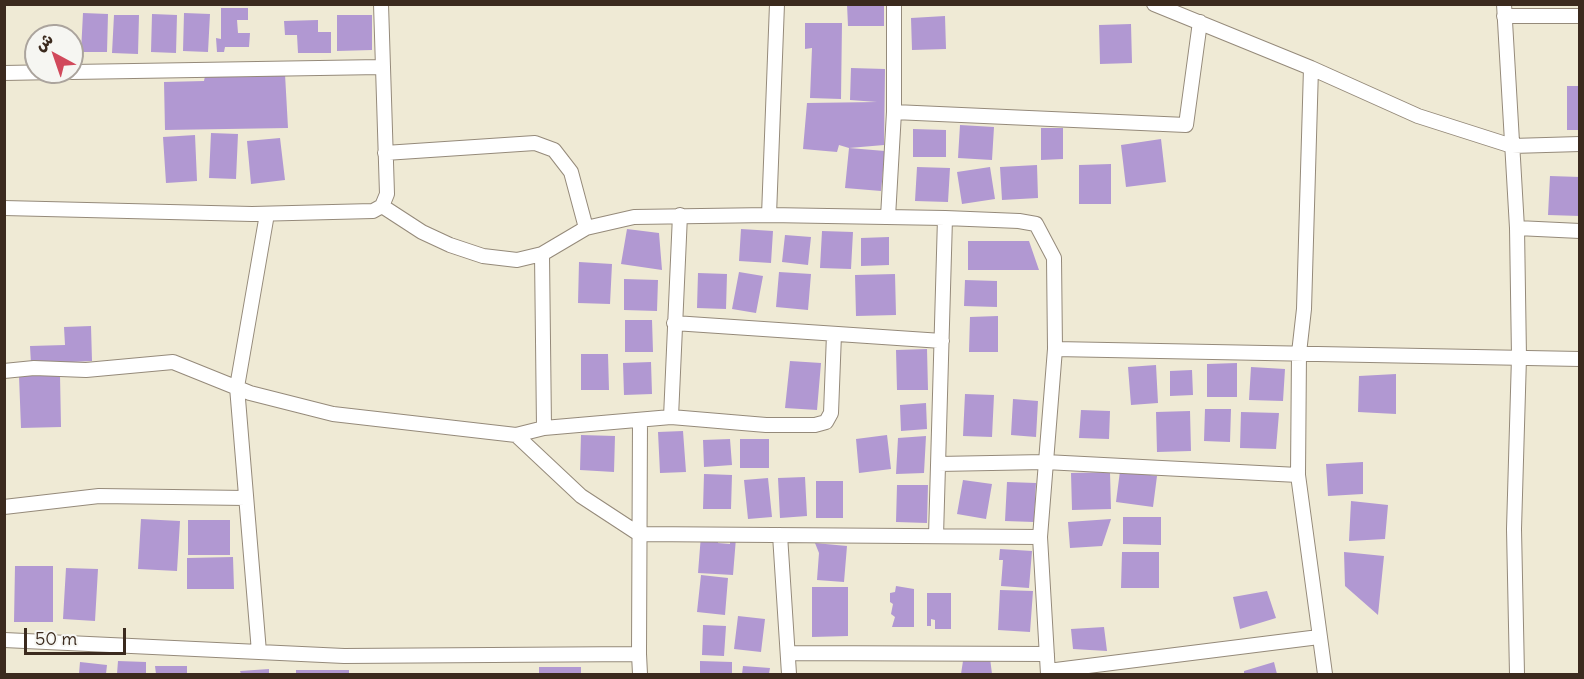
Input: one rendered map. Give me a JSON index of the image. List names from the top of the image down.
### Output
{
  "scale_bar": "50 m",
  "north": "top left"
}
